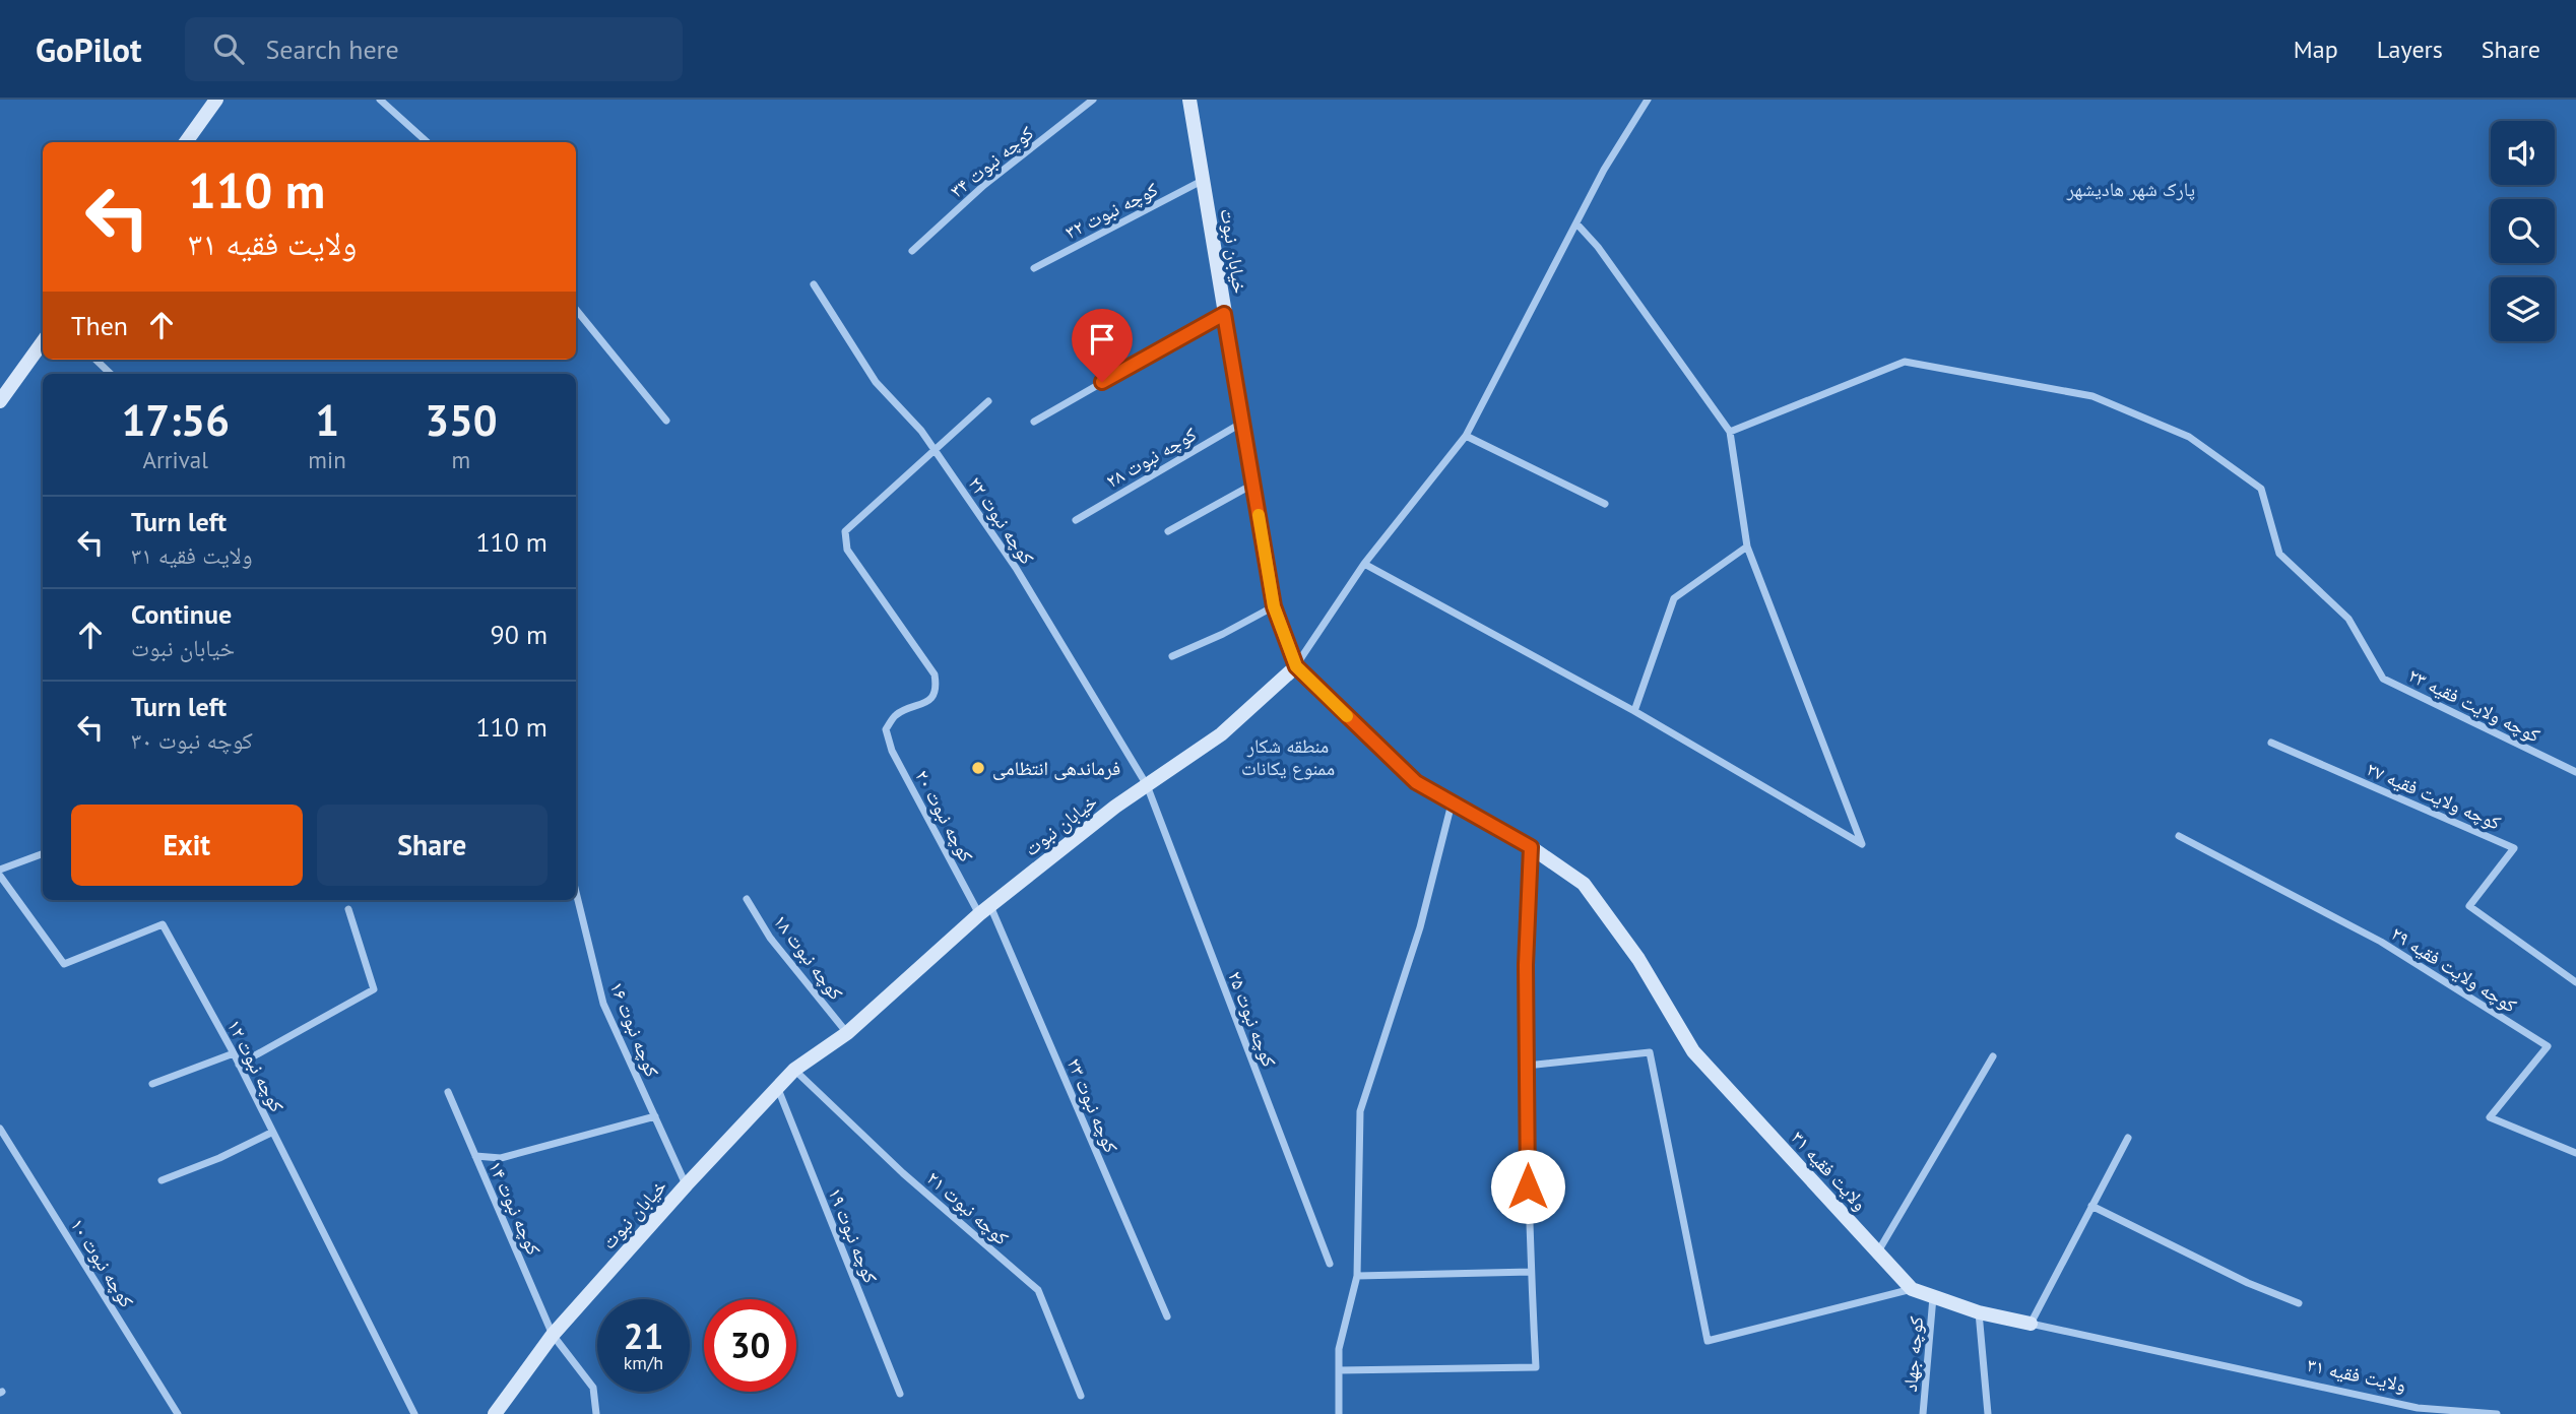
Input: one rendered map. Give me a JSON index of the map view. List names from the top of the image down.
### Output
{
  "streets": {
    "street": [
      "کوچه نبوت ۳۴",
      "کوچه نبوت ۳۲",
      "خیابان نبوت",
      "کوچه نبوت ۲۸",
      "کوچه نبوت ۲۲",
      "کوچه ولایت فقیه ۲۳",
      "کوچه ولایت فقیه ۲۷",
      "کوچه نبوت ۲۰",
      "کوچه نبوت ۱۸",
      "کوچه ولایت فقیه ۲۹",
      "کوچه نبوت ۲۵",
      "کوچه نبوت ۱۶",
      "کوچه نبوت ۱۲",
      "کوچه نبوت ۲۳",
      "ولایت فقیه ۳۱",
      "کوچه نبوت ۱۴",
      "کوچه نبوت ۲۱",
      "کوچه نبوت ۱۹",
      "کوچه نبوت ۱۰",
      "کوچه جهاد"
    ]
  },
  "crossings": [
    ["کوچه نبوت ۳۲", "خیابان نبوت"],
    ["خیابان نبوت", "کوچه نبوت ۲۸"],
    ["خیابان نبوت", "کوچه نبوت ۲۲"],
    ["خیابان نبوت", "کوچه نبوت ۲۰"],
    ["خیابان نبوت", "کوچه نبوت ۱۸"],
    ["خیابان نبوت", "کوچه نبوت ۲۵"],
    ["خیابان نبوت", "کوچه نبوت ۱۶"],
    ["خیابان نبوت", "کوچه نبوت ۲۳"],
    ["خیابان نبوت", "ولایت فقیه ۳۱"],
    ["خیابان نبوت", "کوچه نبوت ۱۴"],
    ["خیابان نبوت", "کوچه نبوت ۲۱"],
    ["خیابان نبوت", "کوچه نبوت ۱۹"],
    ["کوچه نبوت ۲۲", "کوچه نبوت ۲۰"],
    ["کوچه نبوت ۲۲", "کوچه نبوت ۲۵"],
    ["کوچه نبوت ۲۰", "کوچه نبوت ۲۳"],
    ["ولایت فقیه ۳۱", "کوچه جهاد"]
  ],
  "parks": ["پارک شهر هادیشهر", "منطقه شکار ممنوع یکانات"],
  "places": ["فرماندهی انتظامی"],
  "page": {
    "header": "GoPilot",
    "search": "Search here",
    "nav": ["Map", "Layers", "Share"],
    "turn": ["110 m", "ولایت فقیه ۳۱"],
    "then": "Then",
    "eta": [
      "17:56",
      "Arrival",
      "1",
      "min",
      "350",
      "m"
    ],
    "list": [
      {
        "name": "Turn left",
        "note": "ولایت فقیه ۳۱",
        "value": "110 m"
      },
      {
        "name": "Continue",
        "note": "خیابان نبوت",
        "value": "90 m"
      },
      {
        "name": "Turn left",
        "note": "کوچه نبوت ۳۰",
        "value": "110 m"
      }
    ],
    "buttons": ["Exit", "Share"],
    "speed": "21 km/h",
    "limit": "30"
  }
}
